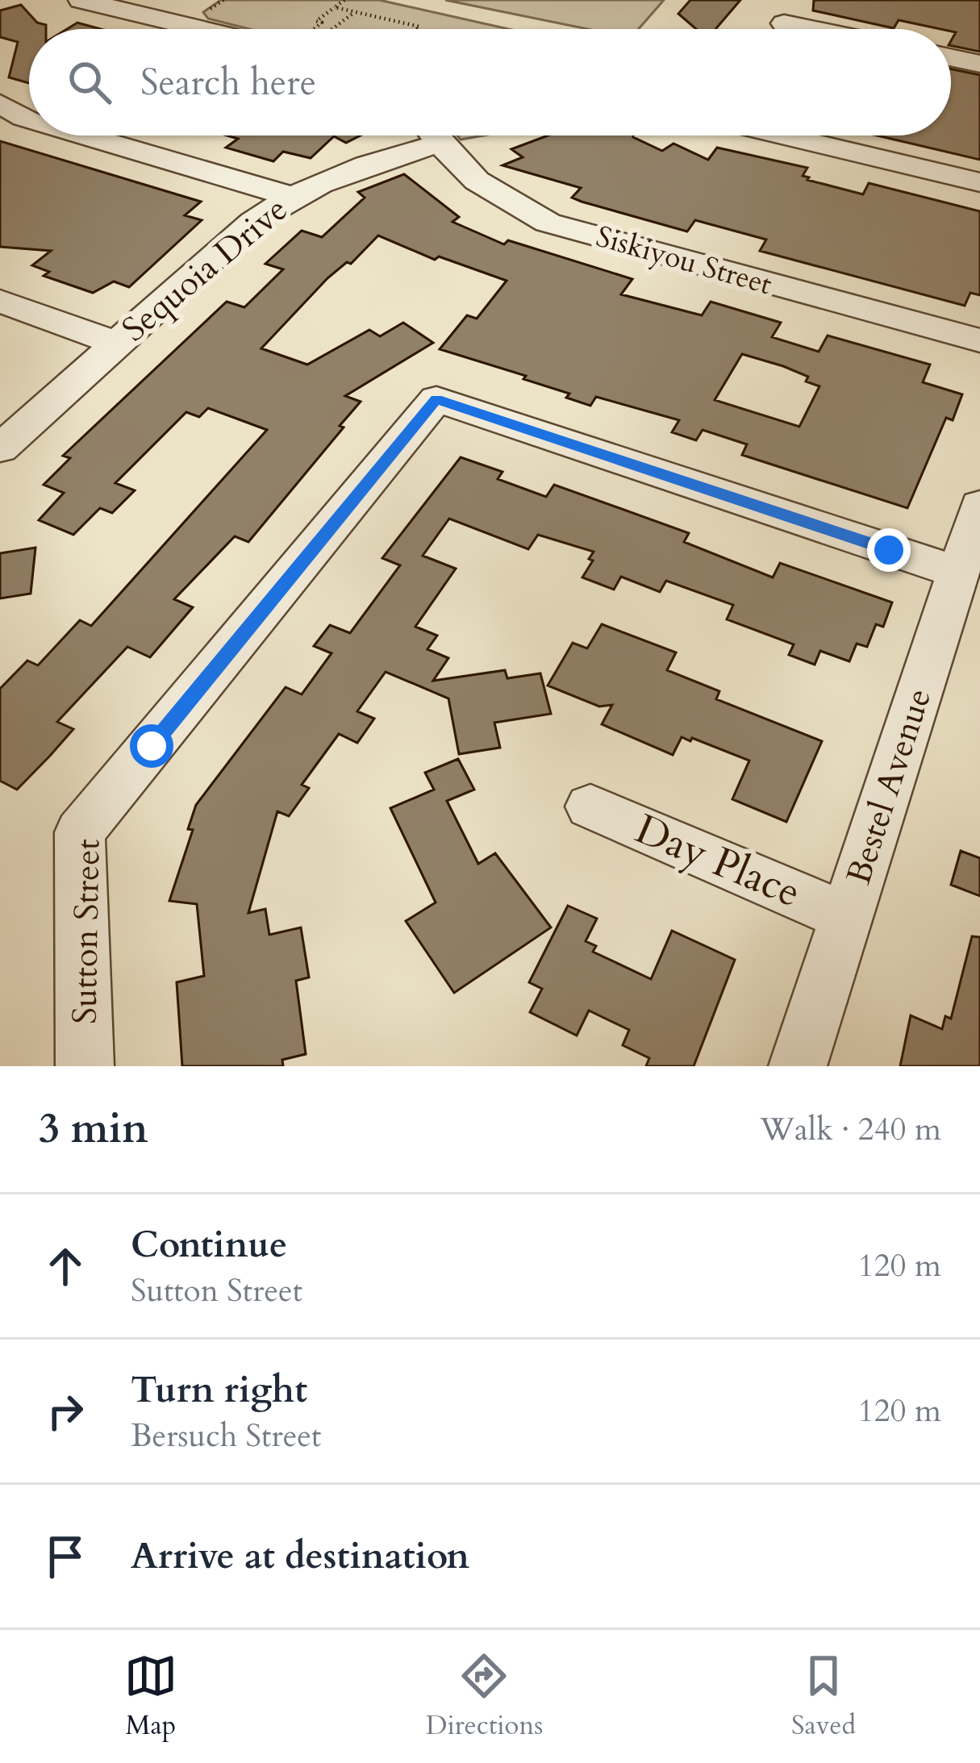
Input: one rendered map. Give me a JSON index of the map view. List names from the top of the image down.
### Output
{
  "streets": {
    "street": [
      "Siskiyou Street",
      "Sequoia Drive",
      "Bestel Avenue",
      "Day Place",
      "Sutton Street"
    ]
  },
  "crossings": [
    ["Bestel Avenue", "Day Place"],
    ["Bestel Avenue", "Sutton Street"]
  ],
  "page": {
    "search": "Search here",
    "heading": ["3 min", "Walk · 240 m"],
    "list": [
      ["Continue", "Sutton Street", "120 m"],
      ["Turn right", "Bersuch Street", "120 m"],
      "Arrive at destination"
    ],
    "nav": ["Map", "Directions", "Saved"]
  }
}
